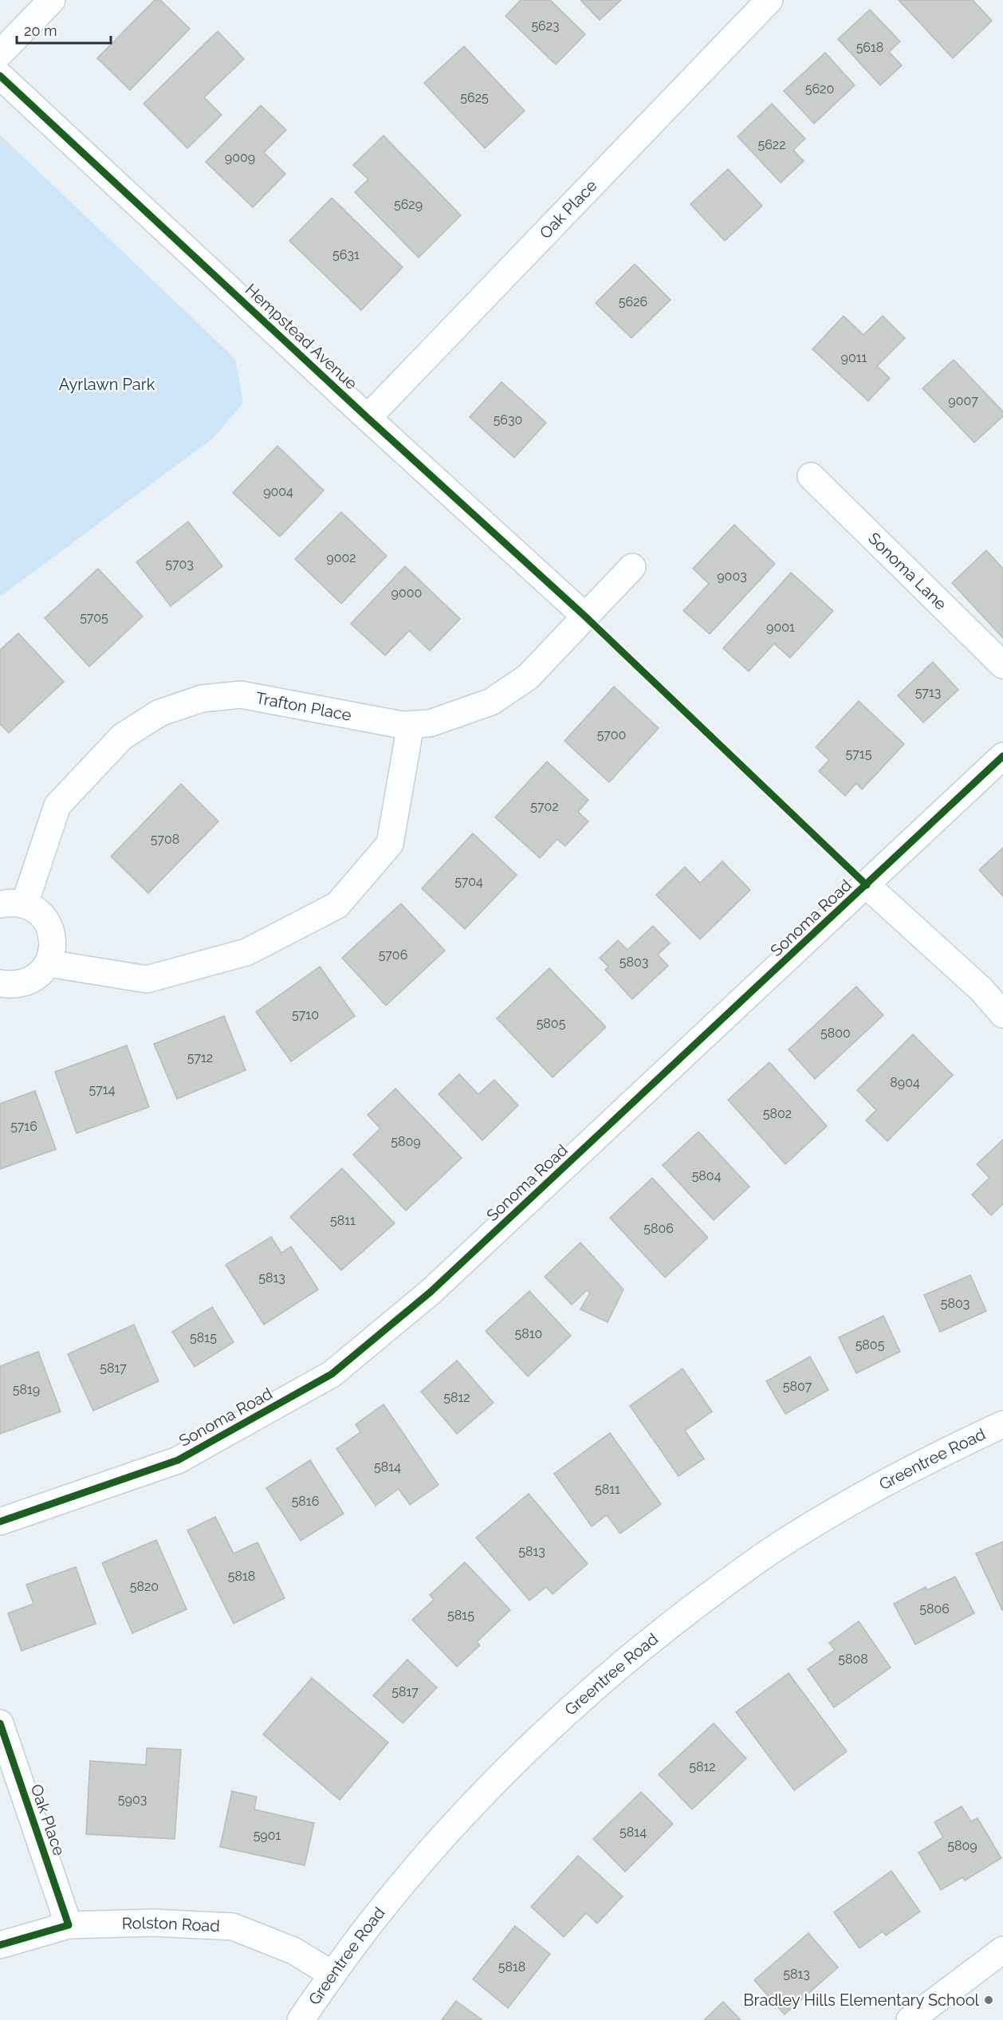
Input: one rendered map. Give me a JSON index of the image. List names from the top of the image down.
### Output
{
  "streets": {
    "street": [
      "Oak Place",
      "Hempstead Avenue",
      "Sonoma Lane",
      "Trafton Place",
      "Sonoma Road",
      "Greentree Road",
      "Rolston Road"
    ]
  },
  "crossings": [
    ["Oak Place", "Hempstead Avenue"],
    ["Oak Place", "Rolston Road"],
    ["Hempstead Avenue", "Trafton Place"],
    ["Greentree Road", "Rolston Road"]
  ],
  "parks": ["Ayrlawn Park"],
  "places": ["Bradley Hills Elementary School"],
  "house_numbers": [
    "5623",
    "5618",
    "5620",
    "5625",
    "5622",
    "9009",
    "5629",
    "5631",
    "5626",
    "9011",
    "9007",
    "5630",
    "9004",
    "9002",
    "5703",
    "9003",
    "9000",
    "5705",
    "9001",
    "5713",
    "5700",
    "5715",
    "5702",
    "5708",
    "5704",
    "5706",
    "5803",
    "5710",
    "5805",
    "5800",
    "5712",
    "8904",
    "5714",
    "5802",
    "5716",
    "5809",
    "5804",
    "5811",
    "5806",
    "5813",
    "5803",
    "5810",
    "5815",
    "5805",
    "5817",
    "5807",
    "5819",
    "5812",
    "5814",
    "5811",
    "5816",
    "5813",
    "5818",
    "5820",
    "5806",
    "5815",
    "5808",
    "5817",
    "5812",
    "5903",
    "5814",
    "5901",
    "5809",
    "5818",
    "5813"
  ],
  "scale_bar": "20 m"
}
